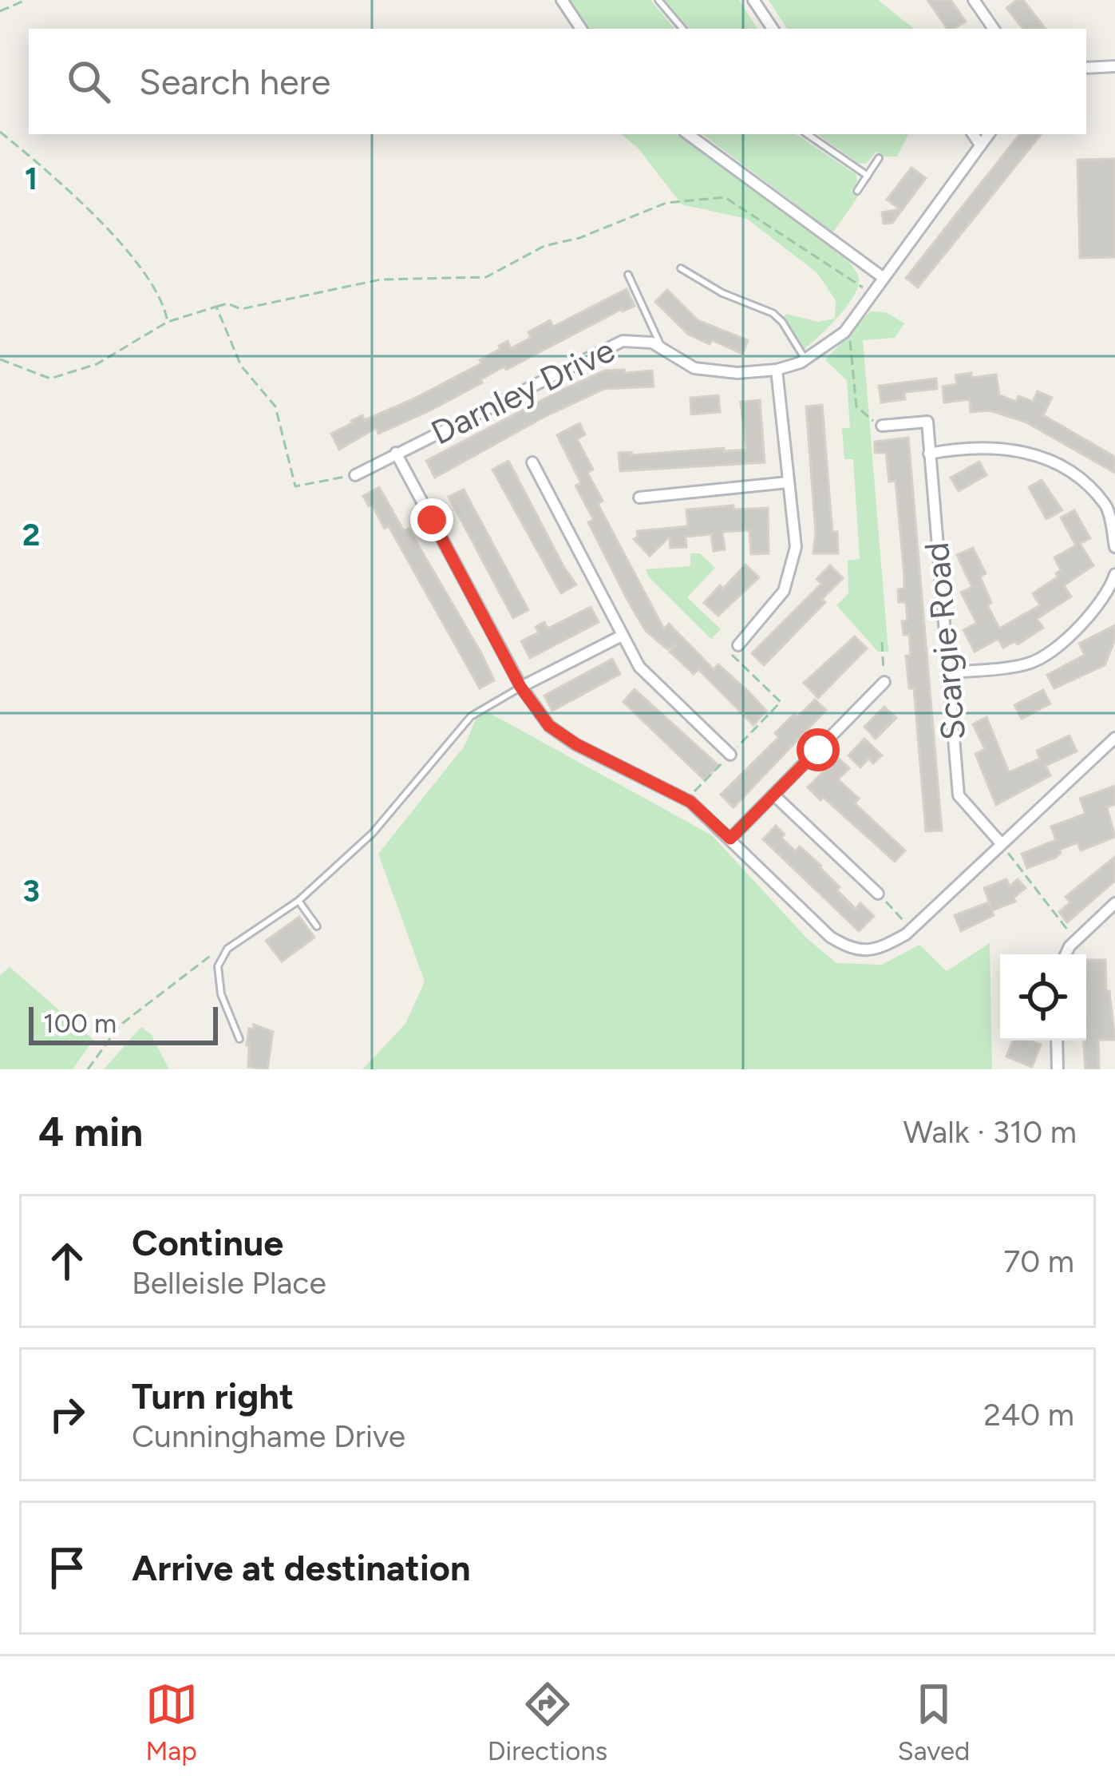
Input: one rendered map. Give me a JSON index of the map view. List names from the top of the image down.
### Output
{
  "streets": {
    "street": ["Darnley Drive", "Scargie Road"]
  },
  "scale_bar": "100 m",
  "page": {
    "search": "Search here",
    "scale": "100 m",
    "heading": ["4 min", "Walk · 310 m"],
    "list": [
      ["Continue", "Belleisle Place", "70 m"],
      ["Turn right", "Cunninghame Drive", "240 m"],
      "Arrive at destination"
    ],
    "nav": ["Map", "Directions", "Saved"]
  },
  "grid": {
    "rows": ["1", "2", "3"]
  }
}
